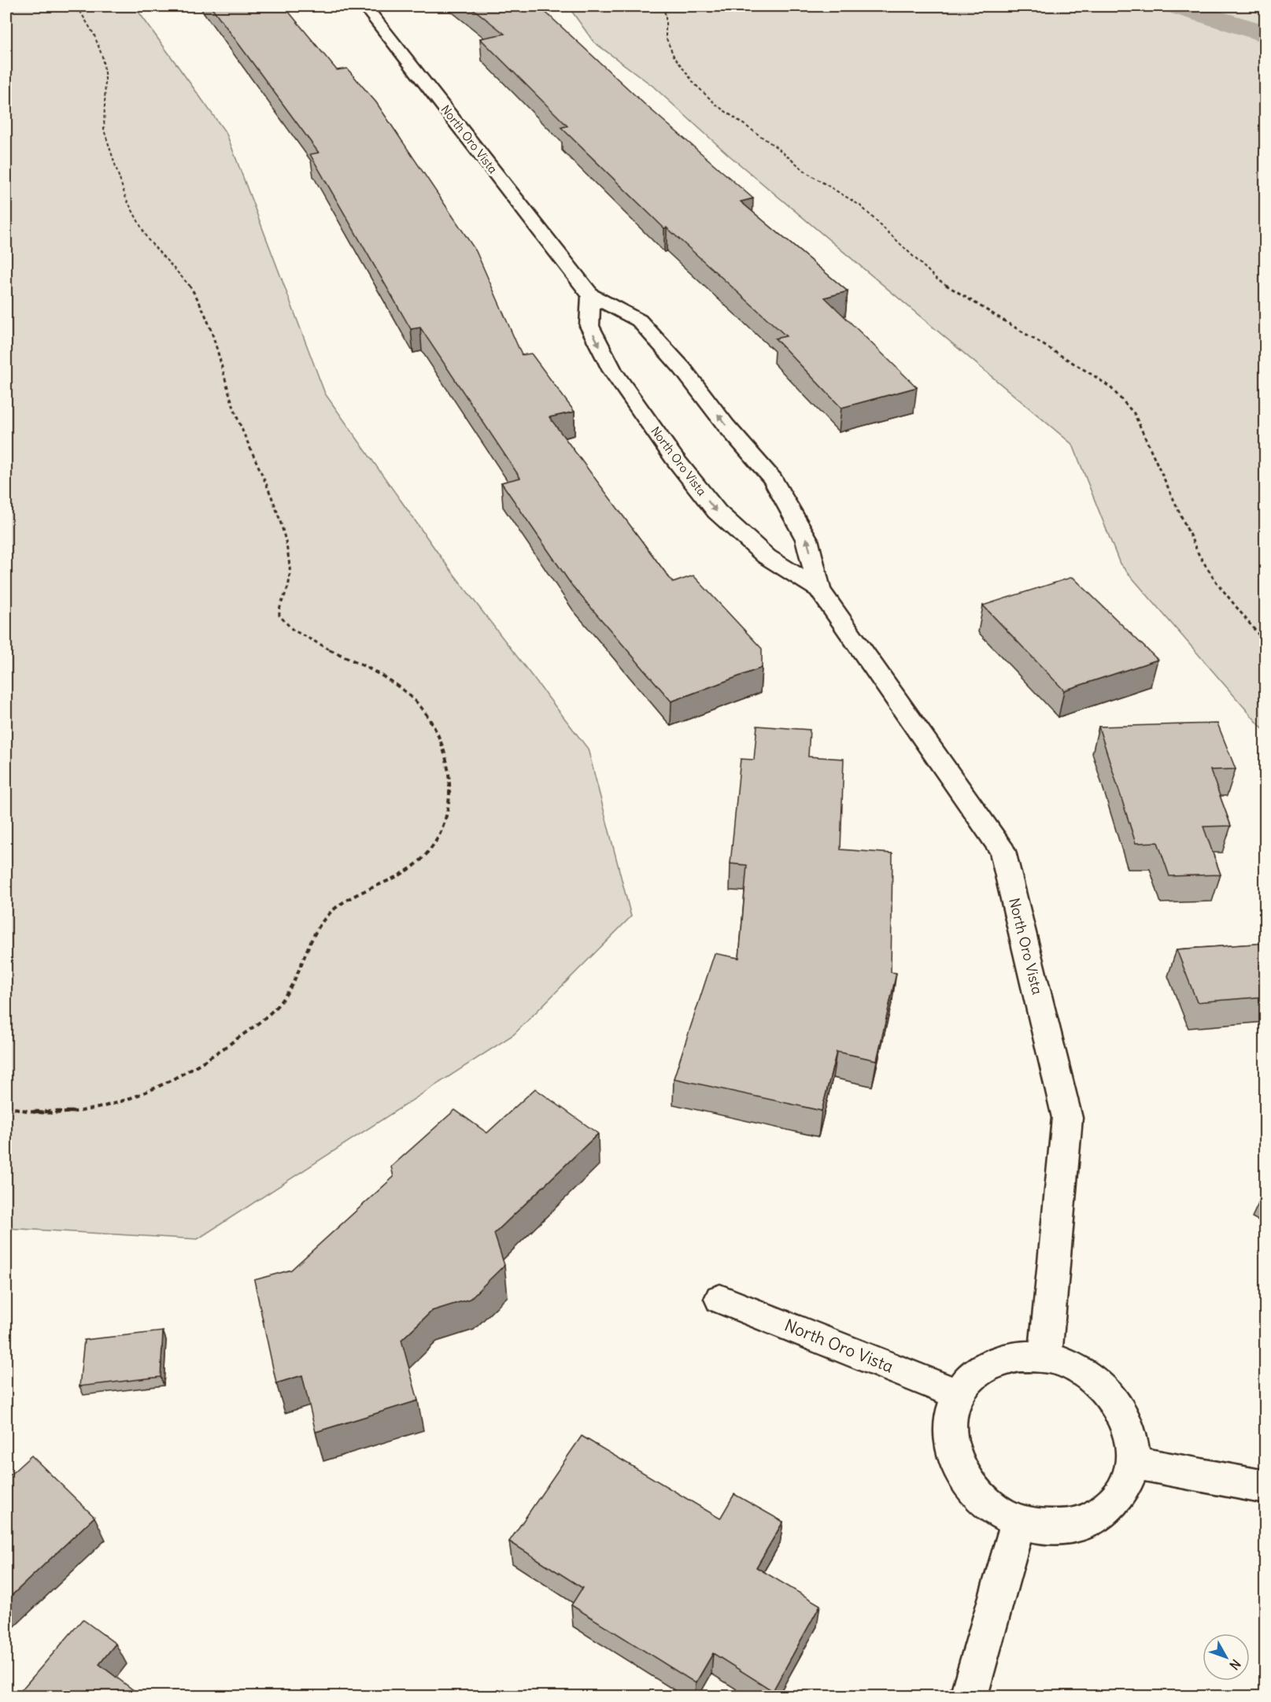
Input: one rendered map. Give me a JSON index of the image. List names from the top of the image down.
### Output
{
  "streets": {
    "street": ["North Oro Vista"]
  },
  "north": "bottom right"
}
